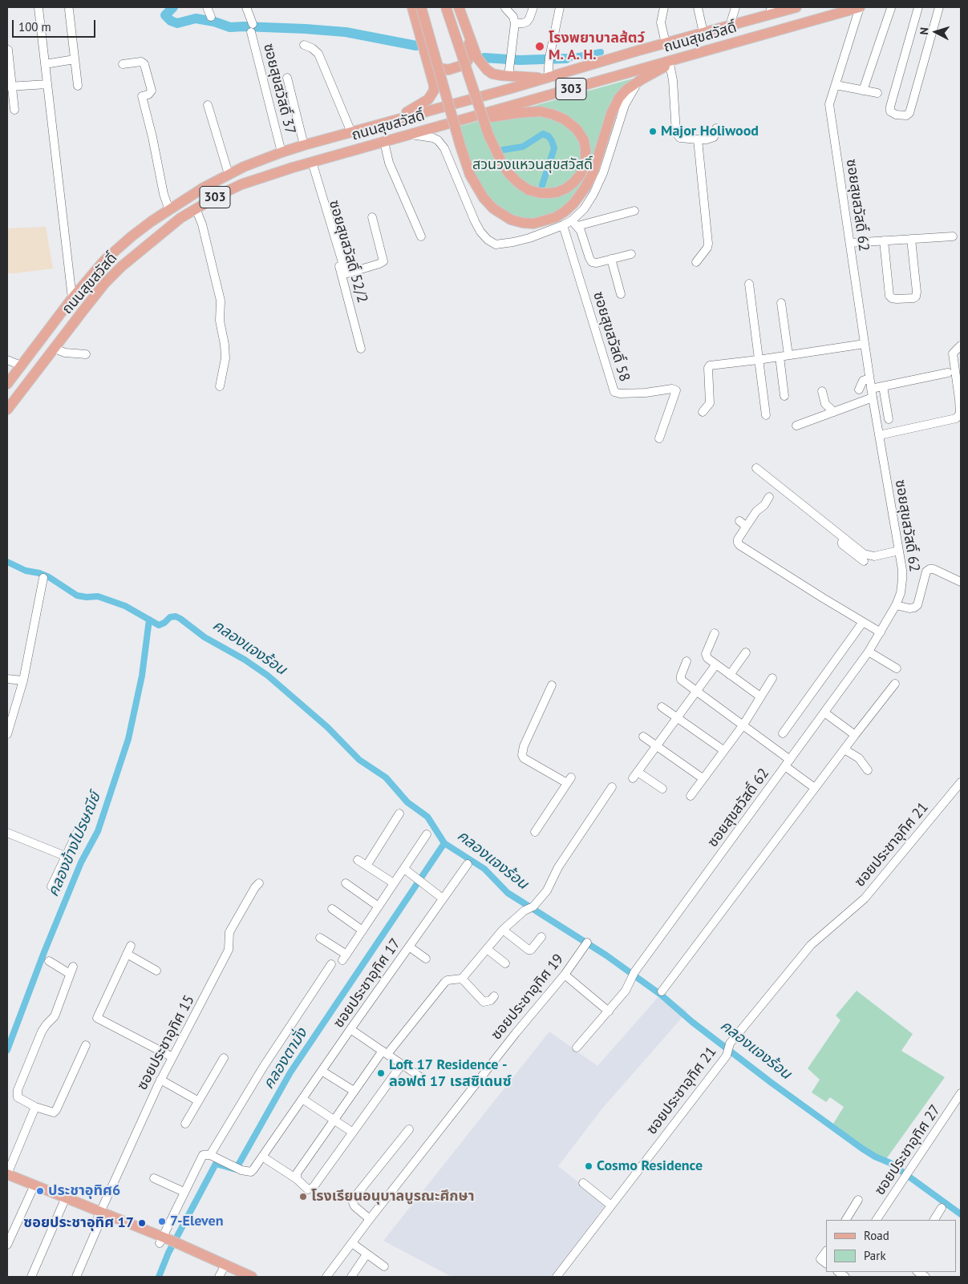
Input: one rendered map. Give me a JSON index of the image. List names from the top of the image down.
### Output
{
  "streets": {
    "main road": ["ถนนสุขสวัสดิ์", "303"],
    "street": [
      "ซอยสุขสวัสดิ์ 37",
      "ซอยสุขสวัสดิ์ 62",
      "ซอยสุขสวัสดิ์ 52/2",
      "ซอยสุขสวัสดิ์ 58",
      "ซอยประชาอุทิศ 21",
      "ซอยประชาอุทิศ 17",
      "ซอยประชาอุทิศ 19",
      "ซอยประชาอุทิศ 15",
      "ซอยประชาอุทิศ 27"
    ]
  },
  "crossings": [
    ["ถนนสุขสวัสดิ์", "ซอยสุขสวัสดิ์ 37"],
    ["ถนนสุขสวัสดิ์", "ซอยสุขสวัสดิ์ 62"],
    ["ถนนสุขสวัสดิ์", "ซอยสุขสวัสดิ์ 52/2"]
  ],
  "water": ["คลองแจงร้อน", "คลองข้างไปรษณีย์", "คลองตามั่ง"],
  "parks": ["สวนวงแหวนสุขสวัสดิ์"],
  "places": [
    "โรงพยาบาลส้ตว์ M. A. H.",
    "Major Holiwood",
    "Loft 17 Residence - ลอฟต์ 17 เรสซิเดนซ์",
    "Cosmo Residence",
    "ประชาอุทิศ6",
    "โรงเรียนอนุบาลบูรณะศึกษา",
    "7-Eleven",
    "ซอยประชาอุทิศ 17"
  ],
  "legend": ["Road", "Park"],
  "scale_bar": "100 m",
  "north": "left"
}
